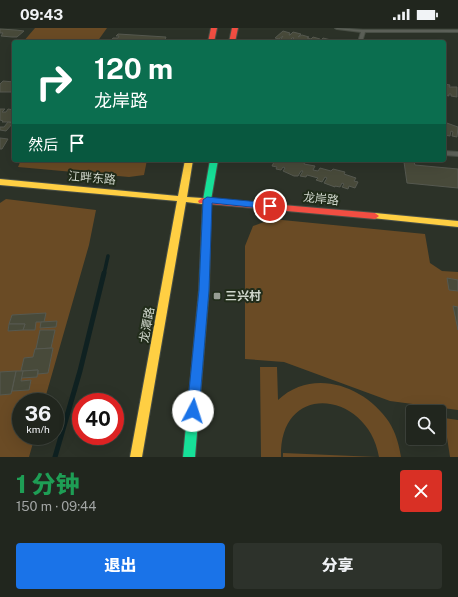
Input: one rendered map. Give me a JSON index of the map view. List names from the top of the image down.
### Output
{
  "streets": {
    "street": ["江畔东路", "龙岸路", "龙潭路"]
  },
  "crossings": [
    ["江畔东路", "龙岸路"],
    ["江畔东路", "龙潭路"],
    ["龙岸路", "龙潭路"]
  ],
  "places": {
    "transit": ["三兴村"]
  },
  "page": {
    "status": "09:43",
    "turn": ["120 m", "龙岸路"],
    "then": "然后",
    "speed": "36 km/h",
    "limit": "40",
    "heading": ["1 分钟", "150 m · 09:44"],
    "buttons": ["退出", "分享"]
  }
}
